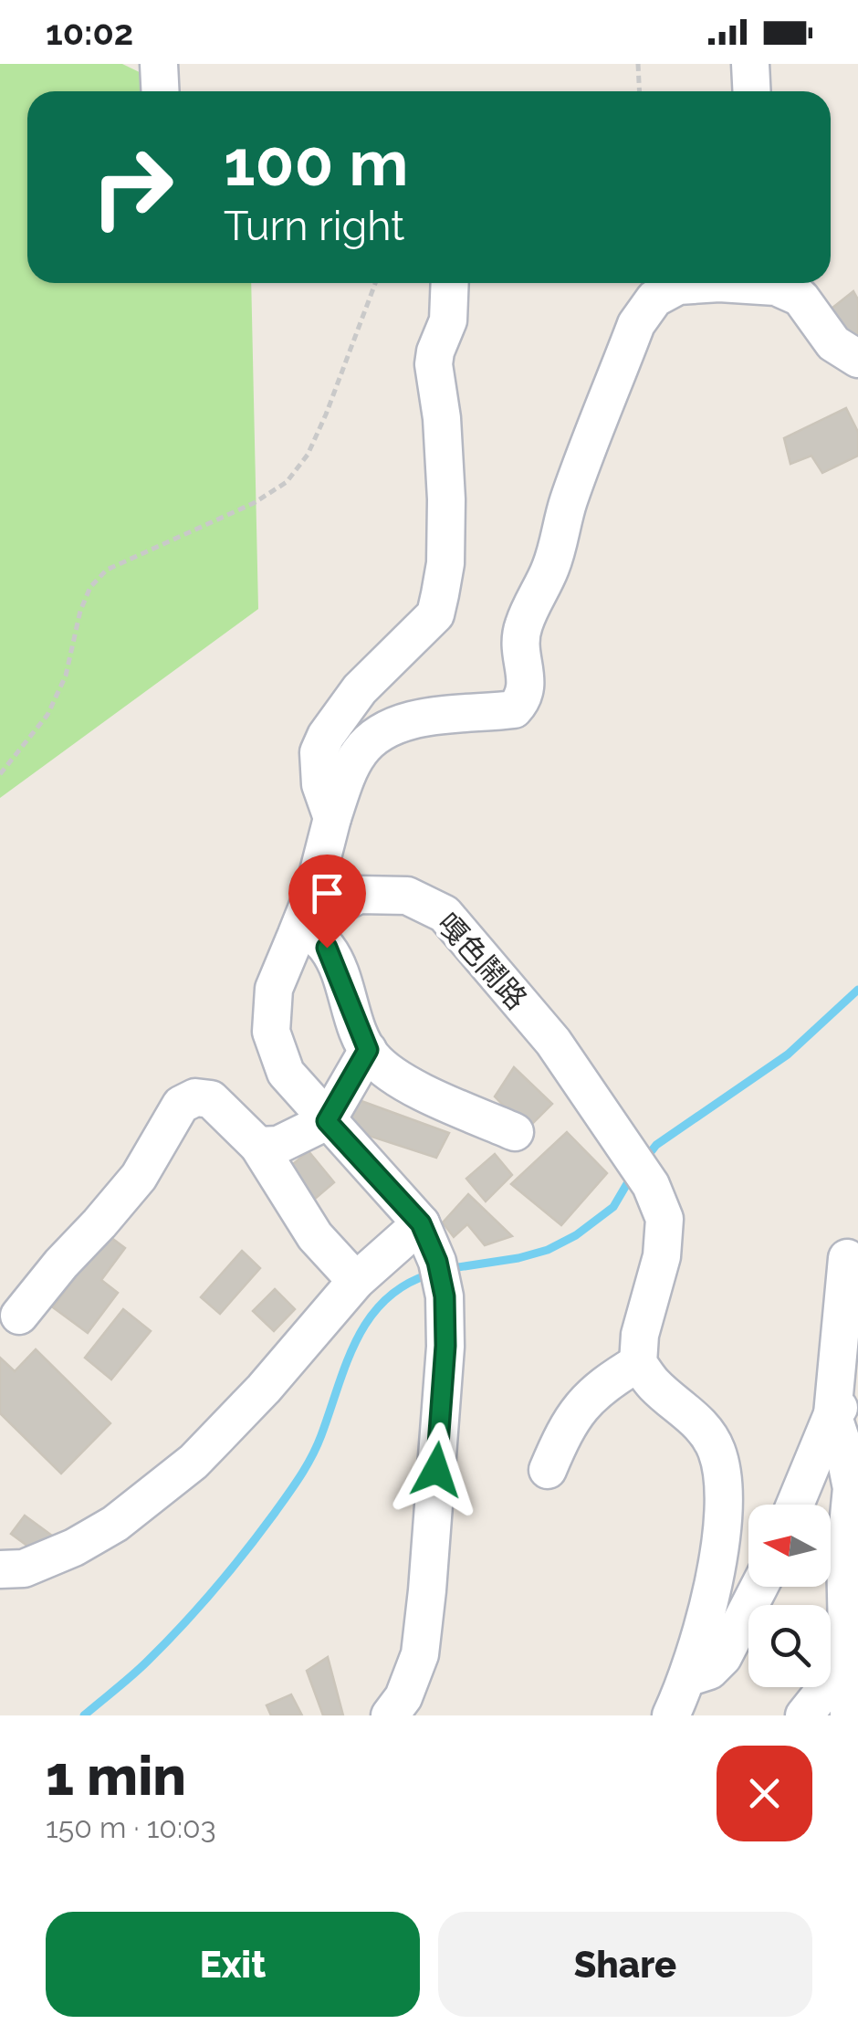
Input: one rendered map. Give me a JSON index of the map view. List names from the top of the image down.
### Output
{
  "streets": {
    "street": ["嘎色鬧路"]
  },
  "north": "left",
  "page": {
    "status": "10:02",
    "turn": ["100 m", "Turn right"],
    "heading": ["1 min", "150 m · 10:03"],
    "buttons": ["Exit", "Share"]
  }
}
